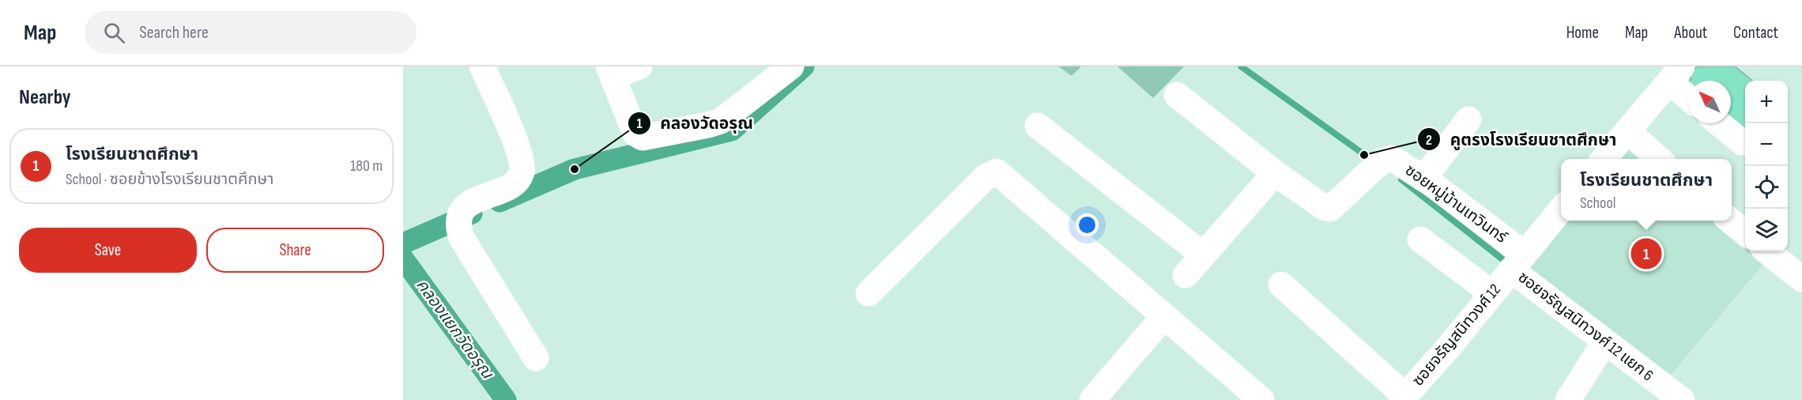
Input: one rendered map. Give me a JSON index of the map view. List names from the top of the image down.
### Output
{
  "streets": {
    "street": ["ซอยหมู่บ้านเทวินทร์", "ซอยจรัญสนิทวงศ์ 12 แยก 6", "ซอยจรัญสนิทวงศ์ 12"]
  },
  "crossings": [
    ["ซอยหมู่บ้านเทวินทร์", "ซอยจรัญสนิทวงศ์ 12 แยก 6"],
    ["ซอยหมู่บ้านเทวินทร์", "ซอยจรัญสนิทวงศ์ 12"],
    ["ซอยจรัญสนิทวงศ์ 12 แยก 6", "ซอยจรัญสนิทวงศ์ 12"]
  ],
  "water": ["คลองแยกวัดอรุณ"],
  "places": ["คูตรงโรงเรียนชาตศึกษา", "คลองวัดอรุณ"],
  "north": "top left",
  "page": {
    "header": "Map",
    "search": "Search here",
    "nav": [
      "Home",
      "Map",
      "About",
      "Contact"
    ],
    "heading": "Nearby",
    "map_buttons": ["+", "−"],
    "list": [
      {
        "mark": "1",
        "name": "โรงเรียนชาตศึกษา",
        "note": "School · ซอยข้างโรงเรียนชาตศึกษา",
        "value": "180 m"
      }
    ],
    "popup": ["โรงเรียนชาตศึกษา", "School"],
    "buttons": ["Save", "Share"],
    "pins": "1"
  }
}
